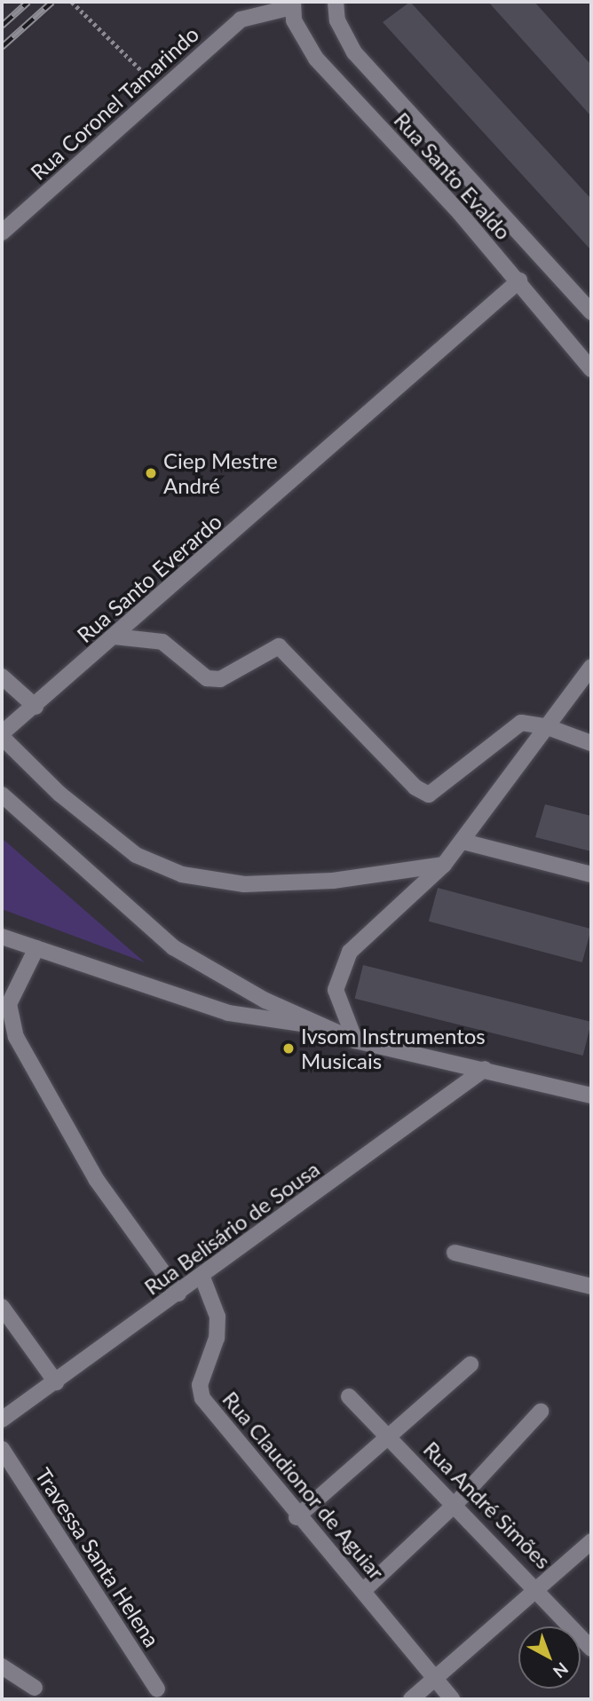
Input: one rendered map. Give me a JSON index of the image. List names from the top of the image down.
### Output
{
  "streets": {
    "street": [
      "Rua Coronel Tamarindo",
      "Rua Santo Evaldo",
      "Rua Santo Everardo",
      "Rua Belisário de Sousa",
      "Rua Claudionor de Aguiar",
      "Rua André Simões",
      "Travessa Santa Helena"
    ]
  },
  "crossings": [
    ["Rua Coronel Tamarindo", "Rua Santo Evaldo"],
    ["Rua Santo Evaldo", "Rua Santo Everardo"],
    ["Rua Belisário de Sousa", "Rua Claudionor de Aguiar"]
  ],
  "places": ["Ciep Mestre André", "Ivsom Instrumentos Musicais"],
  "north": "bottom right"
}
